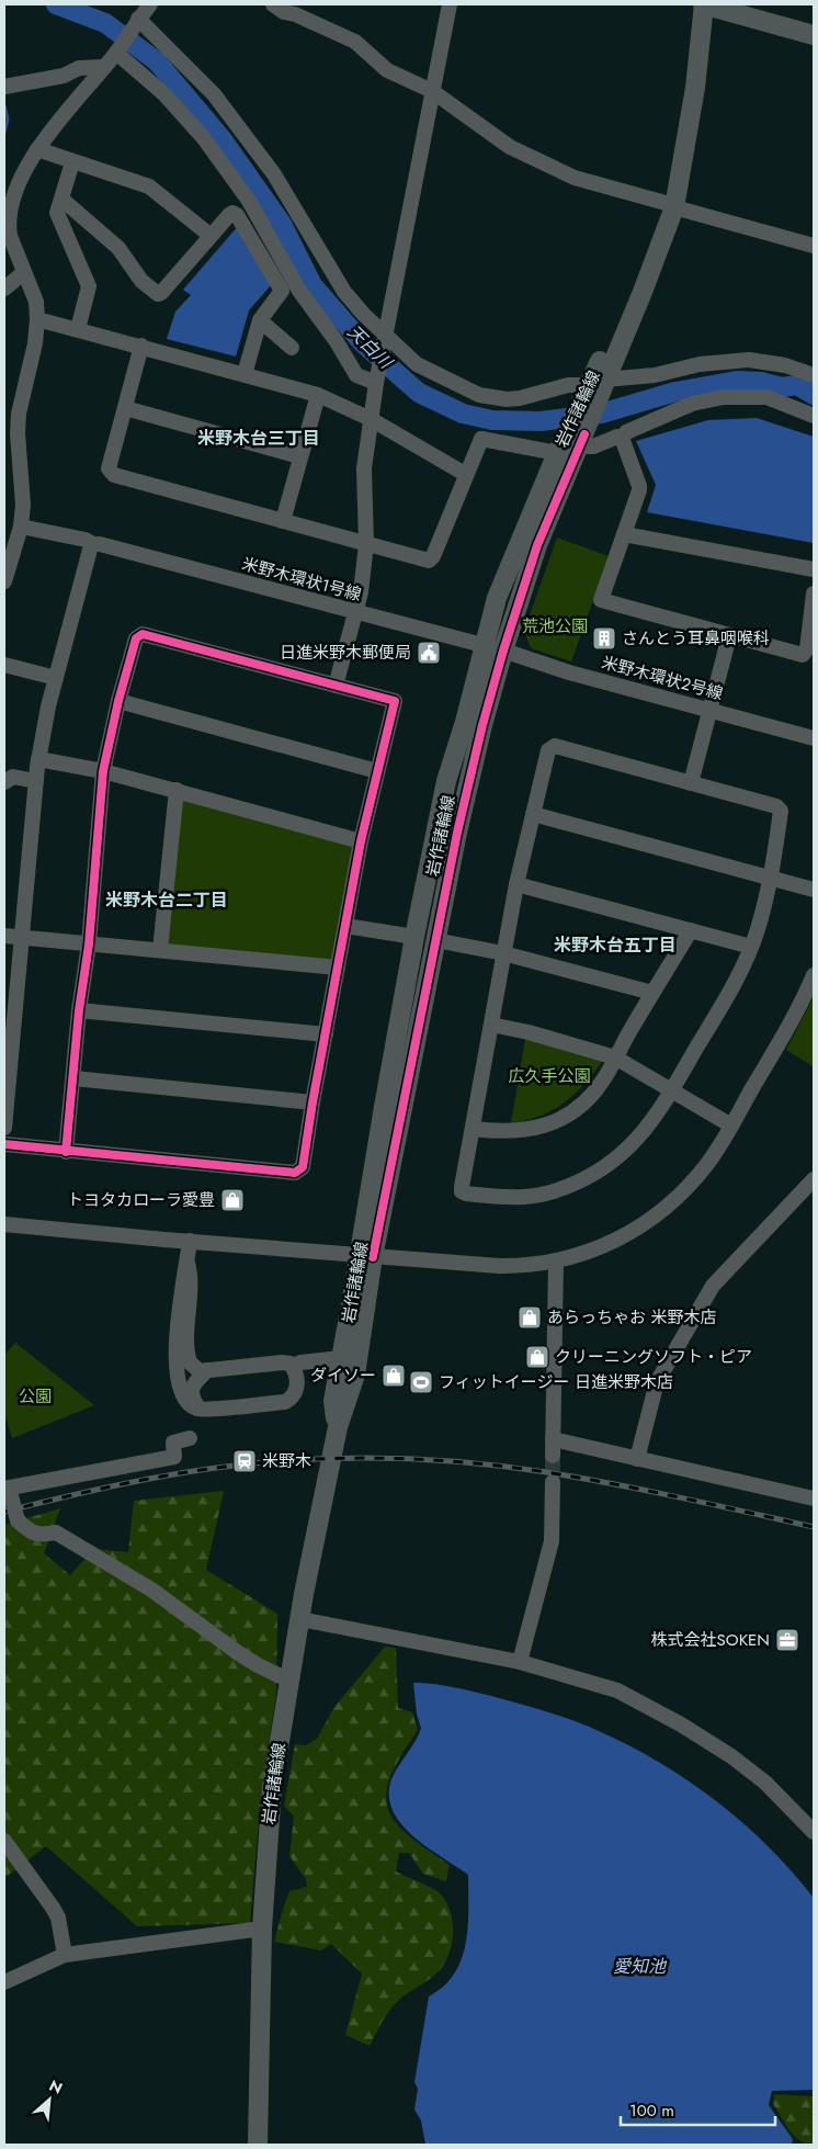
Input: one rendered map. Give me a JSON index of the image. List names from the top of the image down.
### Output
{
  "streets": {
    "main road": ["岩作諸輪線"],
    "street": ["米野木環状1号線", "米野木環状2号線"]
  },
  "crossings": [
    ["岩作諸輪線", "米野木環状1号線"],
    ["岩作諸輪線", "米野木環状2号線"],
    ["米野木環状1号線", "米野木環状2号線"]
  ],
  "districts": ["米野木台三丁目", "米野木台二丁目", "米野木台五丁目"],
  "water": ["天白川", "愛知池"],
  "parks": ["荒池公園", "広久手公園", "公園"],
  "places": {
    "building": ["さんとう耳鼻咽喉科"],
    "public building": ["日進米野木郵便局"],
    "shop": [
      "トヨタカローラ愛豊",
      "あらっちゃお 米野木店",
      "クリーニングソフト・ピア",
      "ダイソー"
    ],
    "sports": ["フィットイージー 日進米野木店"],
    "station": ["米野木"],
    "office": ["株式会社SOKEN"]
  },
  "scale_bar": "100 m",
  "north": "top right"
}
